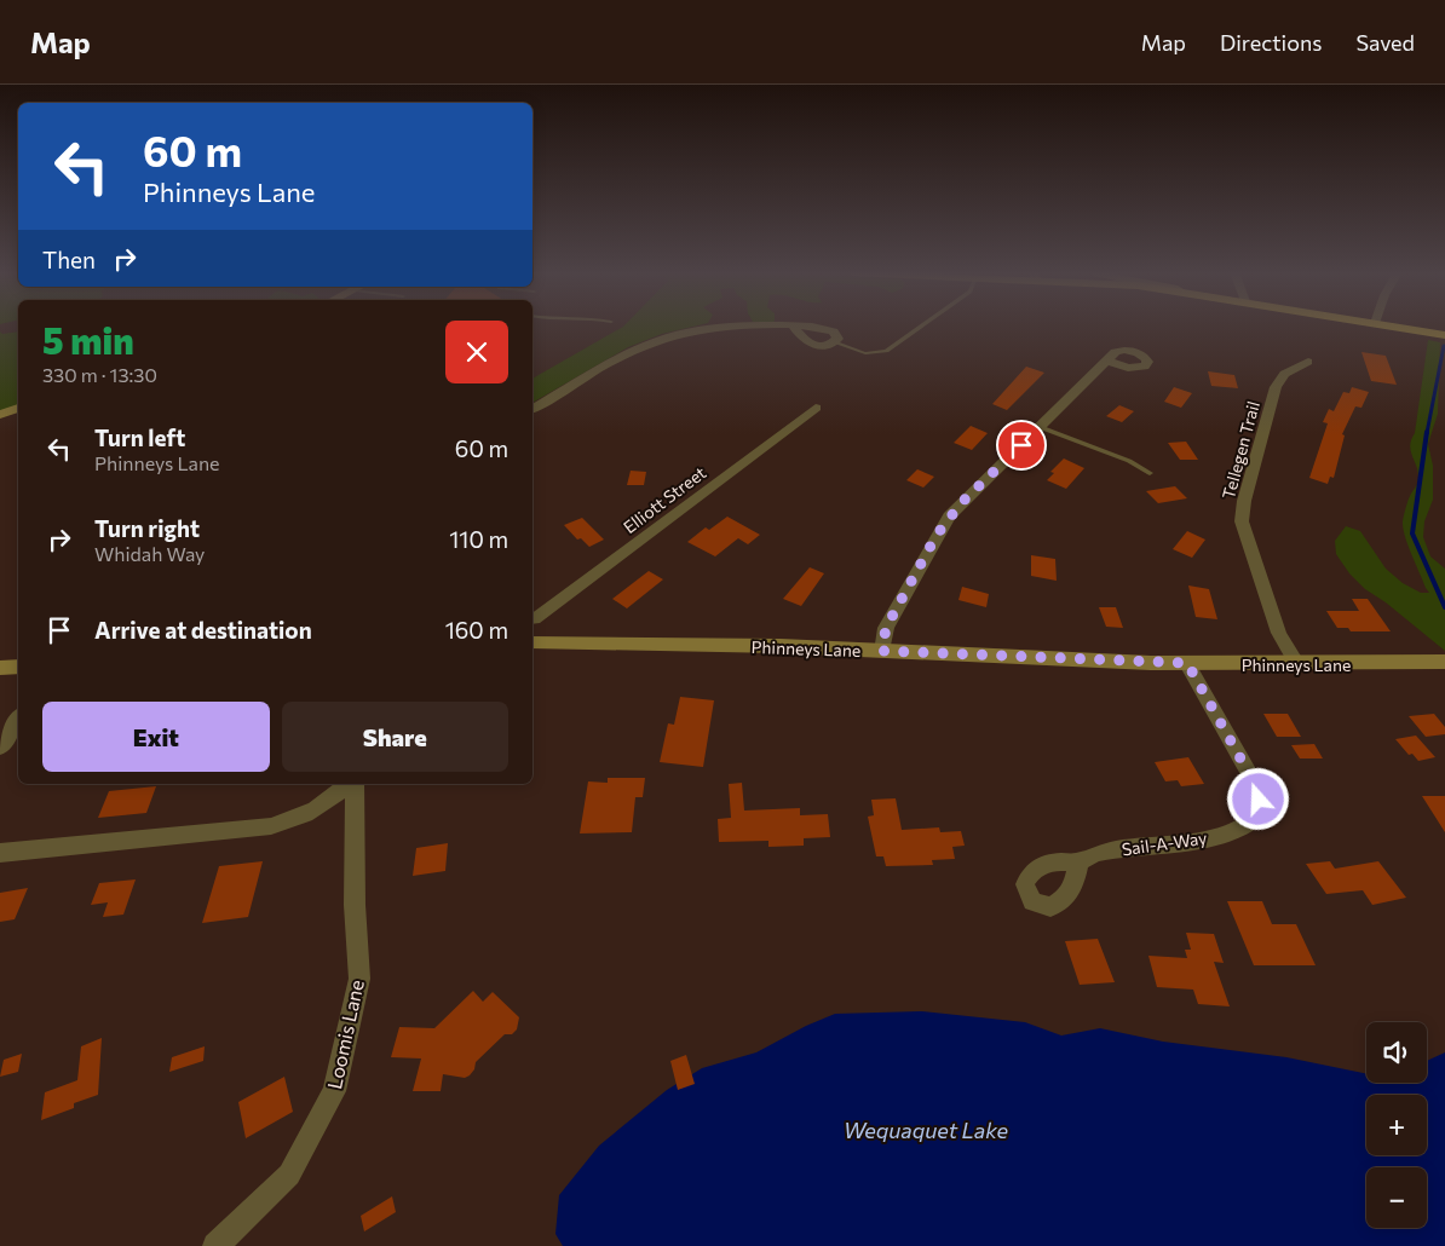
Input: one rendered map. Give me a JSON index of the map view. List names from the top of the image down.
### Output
{
  "streets": {
    "main road": ["Phinneys Lane"],
    "street": [
      "Tellegen Trail",
      "Elliott Street",
      "Sail-A-Way",
      "Loomis Lane"
    ]
  },
  "crossings": [
    ["Tellegen Trail", "Phinneys Lane"],
    ["Phinneys Lane", "Sail-A-Way"]
  ],
  "water": ["Wequaquet Lake"],
  "page": {
    "header": "Map",
    "nav": ["Map", "Directions", "Saved"],
    "turn": ["60 m", "Phinneys Lane"],
    "then": "Then",
    "heading": ["5 min", "330 m · 13:30"],
    "list": [
      {
        "name": "Turn left",
        "note": "Phinneys Lane",
        "value": "60 m"
      },
      {
        "name": "Turn right",
        "note": "Whidah Way",
        "value": "110 m"
      },
      {
        "name": "Arrive at destination",
        "value": "160 m"
      }
    ],
    "buttons": ["Exit", "Share"],
    "map_buttons": ["+", "−"]
  }
}
